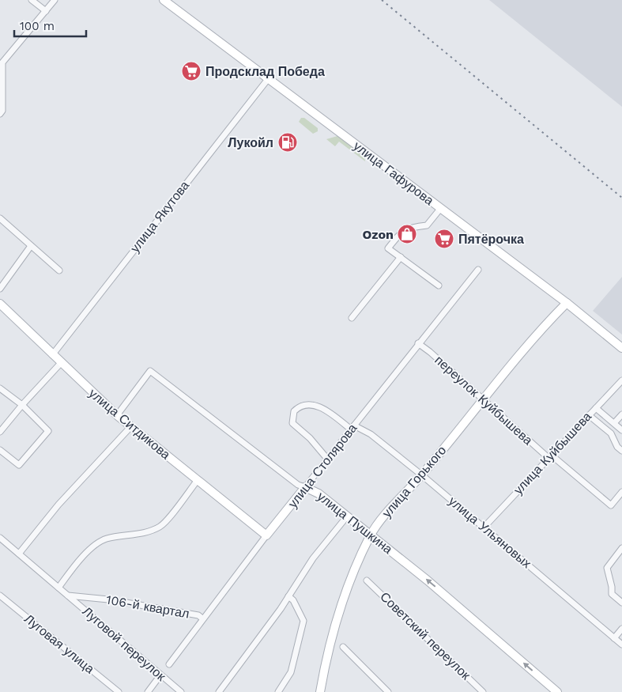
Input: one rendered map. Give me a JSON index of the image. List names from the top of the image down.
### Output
{
  "streets": {
    "main road": [
      "улица Гафурова",
      "улица Ситдикова",
      "улица Столярова",
      "улица Горького",
      "улица Пушкина"
    ],
    "street": [
      "улица Якутова",
      "переулок Куйбышева",
      "улица Куйбышева",
      "улица Ульяновых",
      "106-й квартал",
      "Советский переулок",
      "Луговая улица",
      "Луговой переулок"
    ]
  },
  "crossings": [
    ["улица Гафурова", "улица Якутова"],
    ["улица Гафурова", "улица Горького"],
    ["улица Якутова", "улица Ситдикова"],
    ["переулок Куйбышева", "улица Куйбышева"],
    ["переулок Куйбышева", "улица Столярова"],
    ["переулок Куйбышева", "улица Горького"],
    ["улица Ситдикова", "улица Столярова"],
    ["улица Ситдикова", "улица Пушкина"],
    ["улица Куйбышева", "улица Ульяновых"],
    ["улица Столярова", "улица Пушкина"],
    ["улица Столярова", "улица Ульяновых"],
    ["улица Столярова", "106-й квартал"],
    ["улица Горького", "улица Пушкина"],
    ["улица Горького", "улица Ульяновых"],
    ["106-й квартал", "Луговой переулок"]
  ],
  "one_way": ["улица Пушкина"],
  "places": {
    "supermarket": ["Продсклад Победа", "Пятёрочка"],
    "fuel station": ["Лукойл"],
    "shop": ["Ozon"]
  },
  "scale_bar": "100 m"
}
